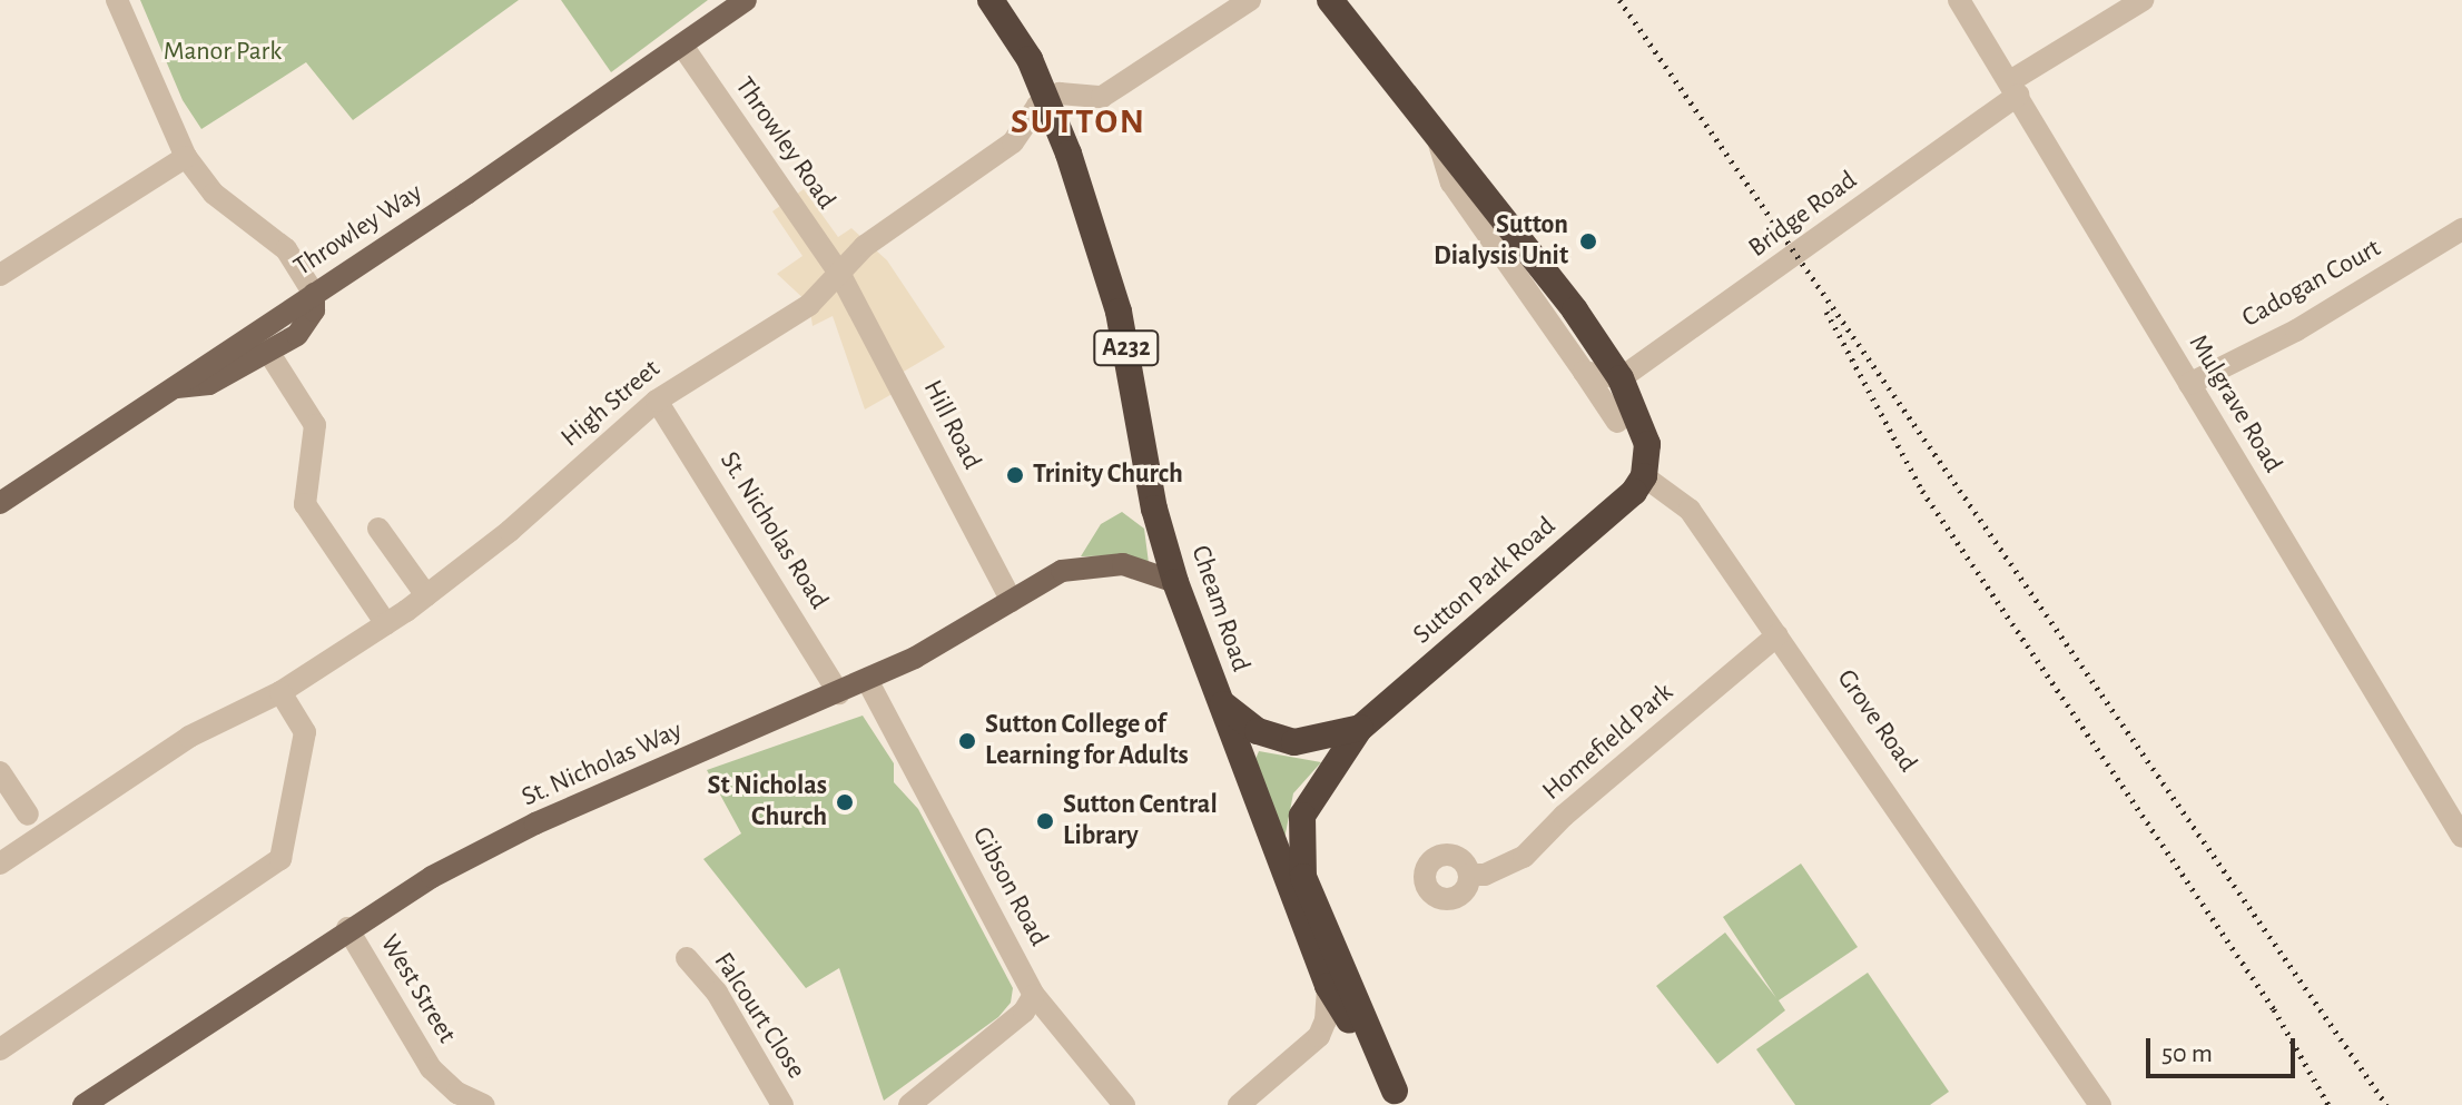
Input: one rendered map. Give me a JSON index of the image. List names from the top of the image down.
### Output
{
  "streets": {
    "highway": ["A232", "Sutton Park Road", "Cheam Road"],
    "main road": ["Throwley Way", "St. Nicholas Way"],
    "street": [
      "Throwley Road",
      "Bridge Road",
      "Cadogan Court",
      "High Street",
      "Mulgrave Road",
      "Hill Road",
      "St. Nicholas Road",
      "Grove Road",
      "Homefield Park",
      "Gibson Road",
      "West Street",
      "Falcourt Close"
    ]
  },
  "crossings": [
    ["Throwley Road", "Throwley Way"],
    ["Throwley Road", "High Street"],
    ["Throwley Road", "Hill Road"],
    ["Bridge Road", "Mulgrave Road"],
    ["Cadogan Court", "Mulgrave Road"],
    ["A232", "High Street"],
    ["A232", "Cheam Road"],
    ["High Street", "Hill Road"],
    ["High Street", "St. Nicholas Road"],
    ["High Street", "Cheam Road"],
    ["Hill Road", "St. Nicholas Way"],
    ["St. Nicholas Road", "St. Nicholas Way"],
    ["Sutton Park Road", "Cheam Road"],
    ["Sutton Park Road", "Grove Road"],
    ["Cheam Road", "St. Nicholas Way"],
    ["Grove Road", "Homefield Park"],
    ["St. Nicholas Way", "Gibson Road"],
    ["St. Nicholas Way", "West Street"]
  ],
  "districts": ["SUTTON"],
  "parks": ["Manor Park"],
  "places": [
    "Sutton Dialysis Unit",
    "Trinity Church",
    "Sutton College of Learning for Adults",
    "St Nicholas Church",
    "Sutton Central Library"
  ],
  "scale_bar": "50 m"
}
